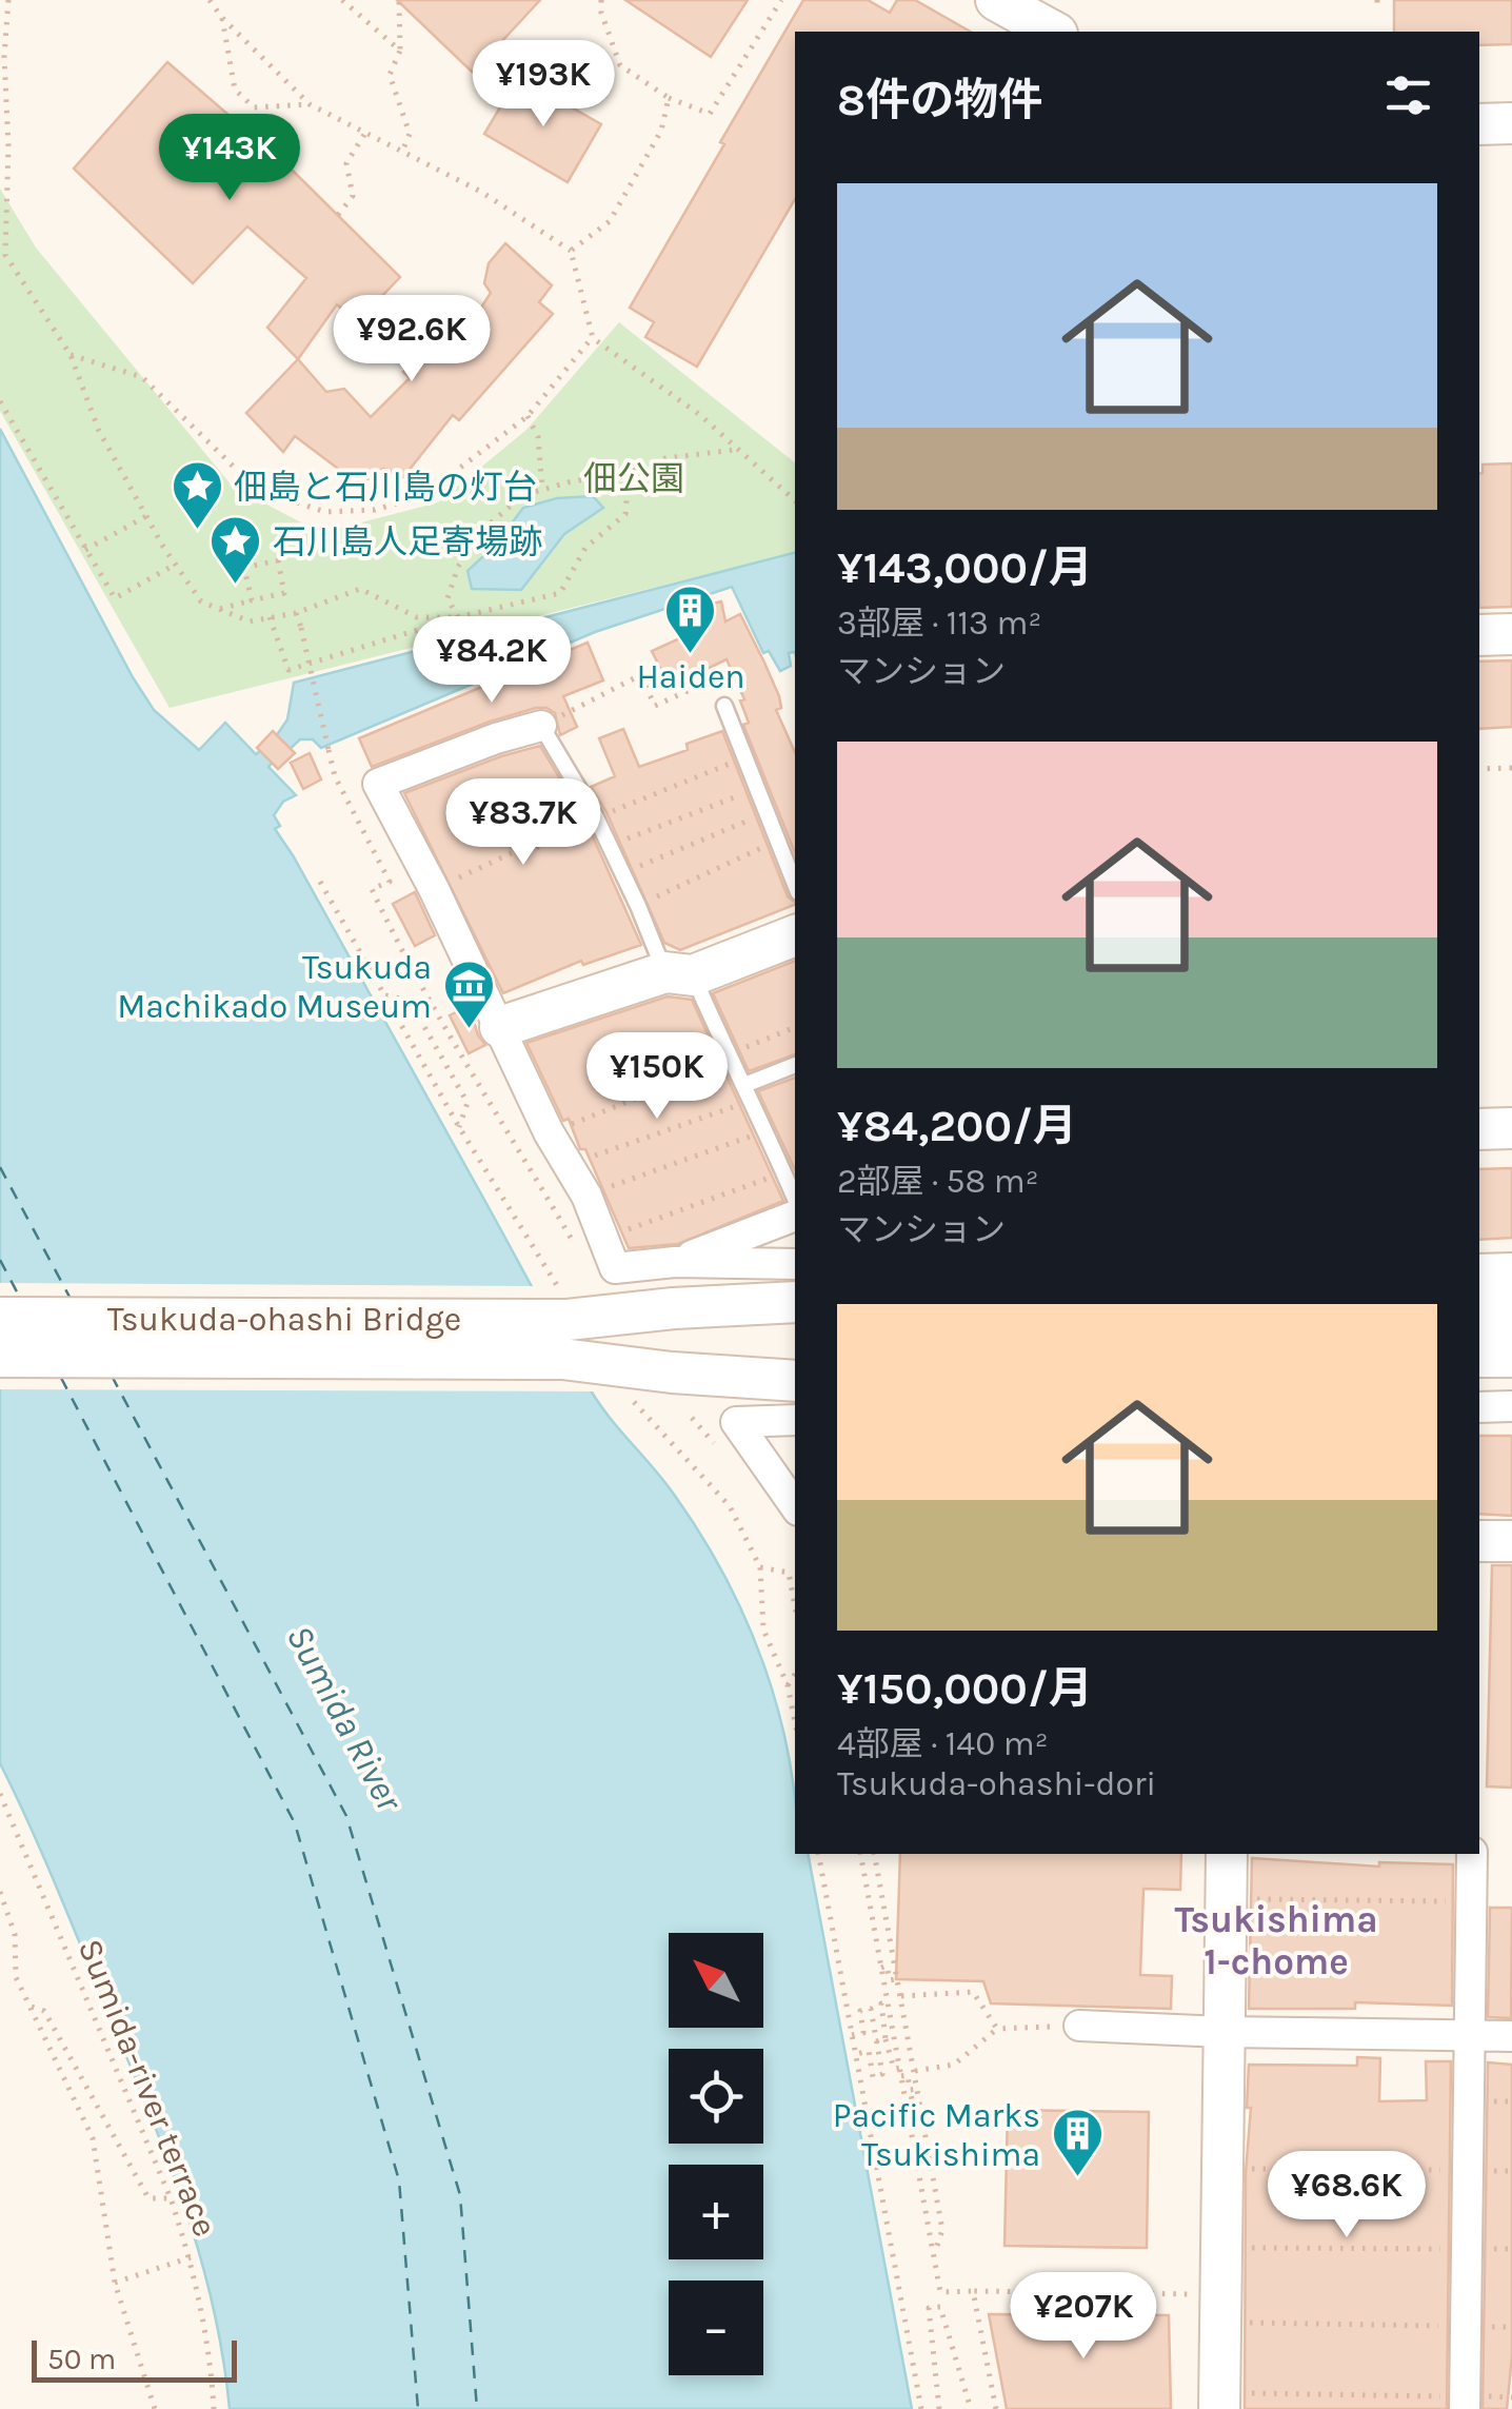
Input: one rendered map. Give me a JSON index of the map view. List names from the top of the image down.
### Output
{
  "streets": {
    "main road": ["Tsukuda-ohashi Bridge"],
    "path": ["Sumida-river terrace"]
  },
  "districts": ["Tsukishima 1-chome"],
  "water": ["Sumida River"],
  "parks": ["佃公園"],
  "places": {
    "place": ["佃島と石川島の灯台", "石川島人足寄場跡"],
    "building": ["Haiden", "Pacific Marks Tsukishima"],
    "museum": ["Tsukuda Machikado Museum"]
  },
  "scale_bar": "50 m",
  "north": "top left",
  "page": {
    "heading": "8件の物件",
    "price": [
      "¥193K",
      "¥143K",
      "¥92.6K",
      "¥84.2K",
      "¥83.7K",
      "¥150K",
      "¥68.6K",
      "¥207K"
    ],
    "list": [
      {
        "name": "¥143,000/月",
        "note": "3部屋 · 113 m² · マンション"
      },
      {
        "name": "¥84,200/月",
        "note": "2部屋 · 58 m² · マンション"
      },
      {
        "name": "¥150,000/月",
        "note": "4部屋 · 140 m² · Tsukuda-ohashi-dori"
      }
    ],
    "map_buttons": ["+", "−"],
    "scale": "50 m"
  }
}
